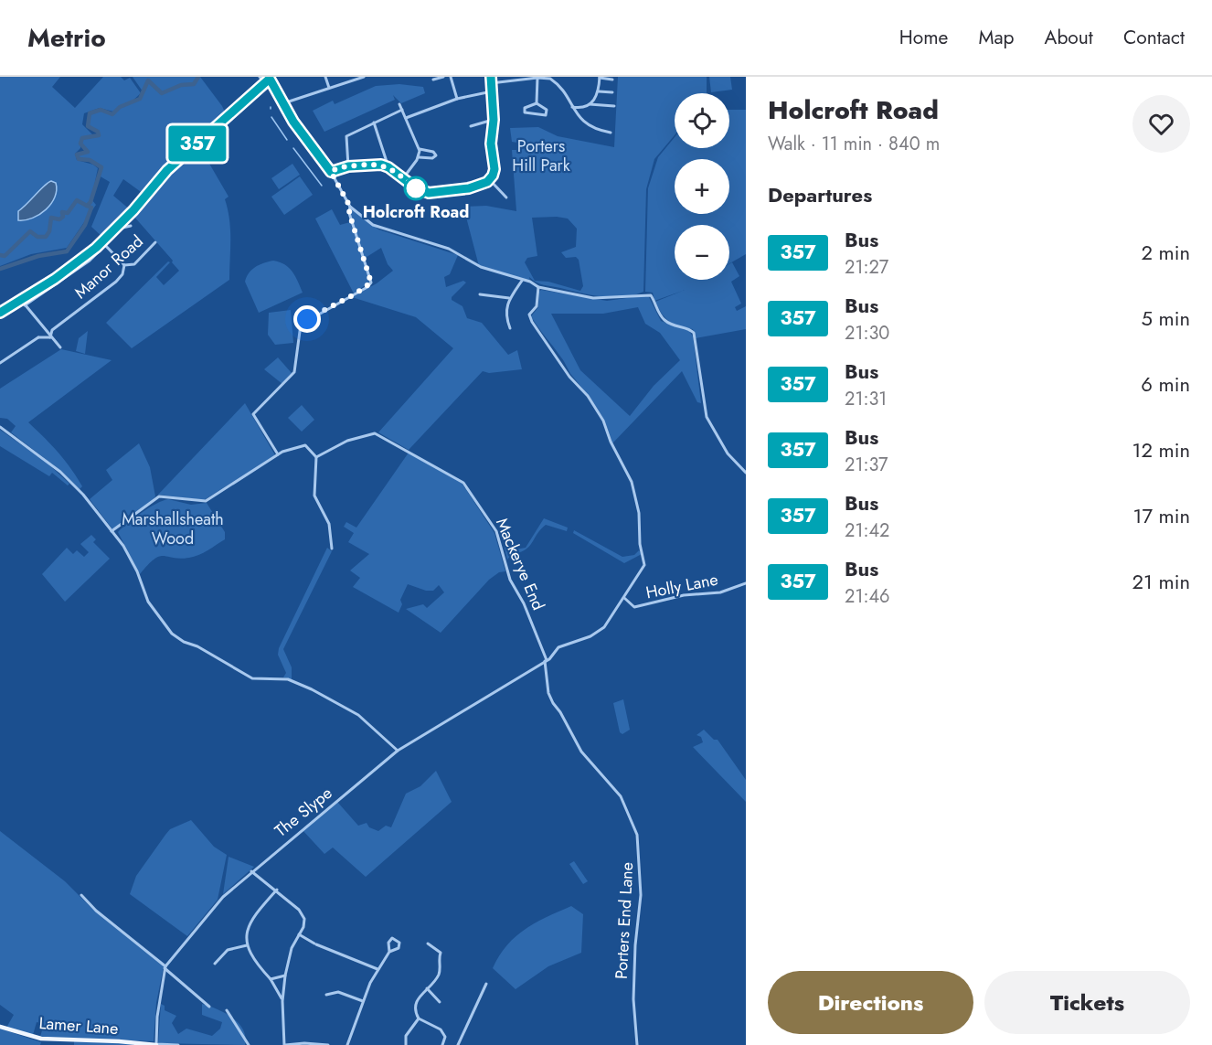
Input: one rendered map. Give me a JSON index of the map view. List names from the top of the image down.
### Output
{
  "streets": {
    "main road": ["Lamer Lane"],
    "street": [
      "Manor Road",
      "Mackerye End",
      "Holly Lane",
      "The Slype",
      "Porters End Lane"
    ]
  },
  "crossings": [
    ["Mackerye End", "The Slype"],
    ["Mackerye End", "Porters End Lane"],
    ["Holly Lane", "The Slype"],
    ["The Slype", "Porters End Lane"]
  ],
  "parks": ["Porters Hill Park", "Marshallsheath Wood"],
  "places": ["Holcroft Road"],
  "lines": ["bus line 357"],
  "page": {
    "header": "Metrio",
    "nav": [
      "Home",
      "Map",
      "About",
      "Contact"
    ],
    "on_map": "357",
    "heading": [
      ["Holcroft Road", "Walk · 11 min · 840 m"],
      "Departures"
    ],
    "map_buttons": ["+", "−"],
    "list": [
      {
        "mark": "357",
        "name": "Bus",
        "note": "21:27",
        "value": "2 min"
      },
      {
        "mark": "357",
        "name": "Bus",
        "note": "21:30",
        "value": "5 min"
      },
      {
        "mark": "357",
        "name": "Bus",
        "note": "21:31",
        "value": "6 min"
      },
      {
        "mark": "357",
        "name": "Bus",
        "note": "21:37",
        "value": "12 min"
      },
      {
        "mark": "357",
        "name": "Bus",
        "note": "21:42",
        "value": "17 min"
      },
      {
        "mark": "357",
        "name": "Bus",
        "note": "21:46",
        "value": "21 min"
      }
    ],
    "buttons": ["Directions", "Tickets"]
  }
}
